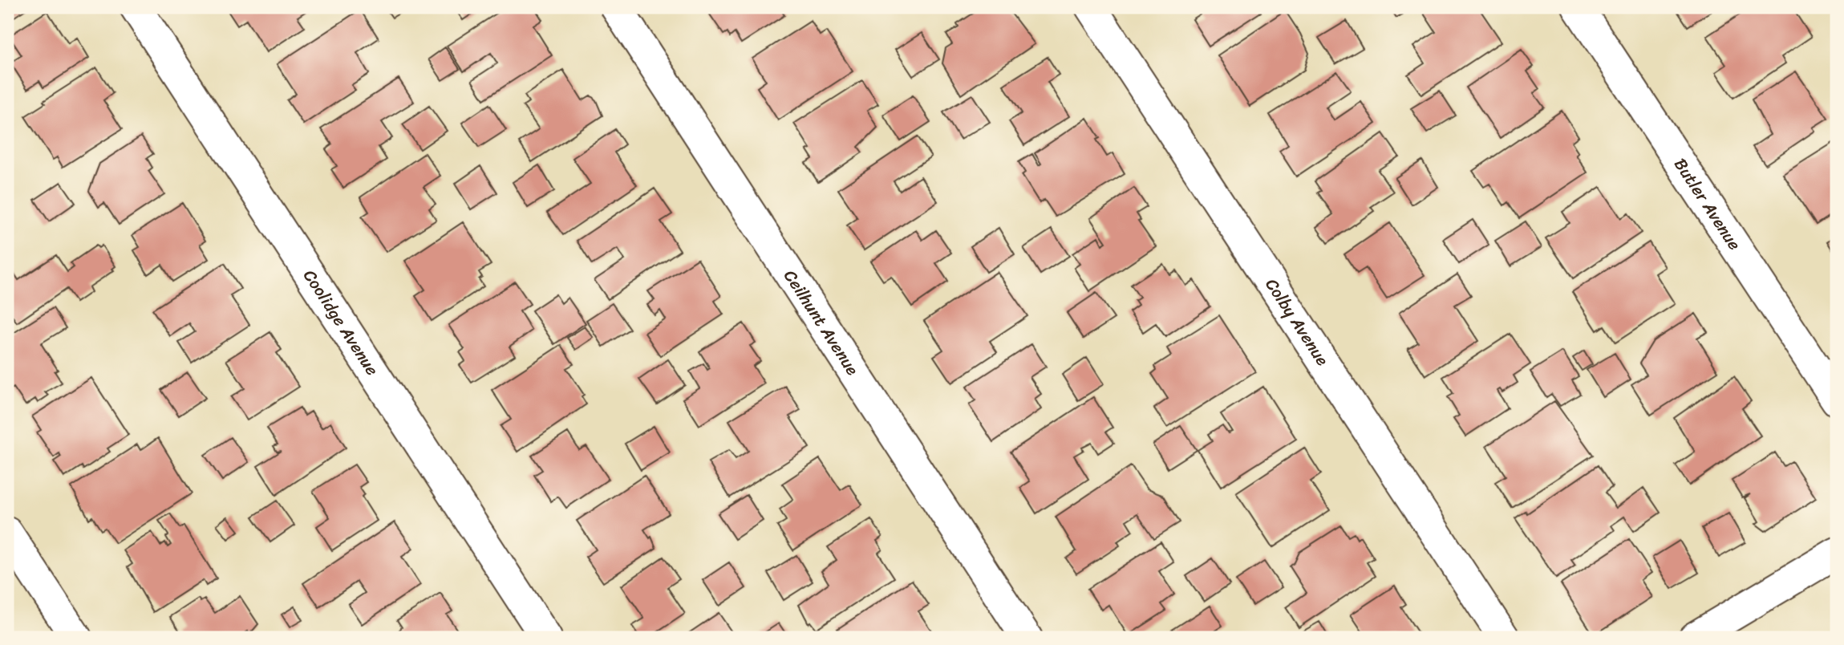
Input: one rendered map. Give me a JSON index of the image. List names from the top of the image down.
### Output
{
  "streets": {
    "street": [
      "Butler Avenue",
      "Coolidge Avenue",
      "Ceilhunt Avenue",
      "Colby Avenue"
    ]
  }
}
